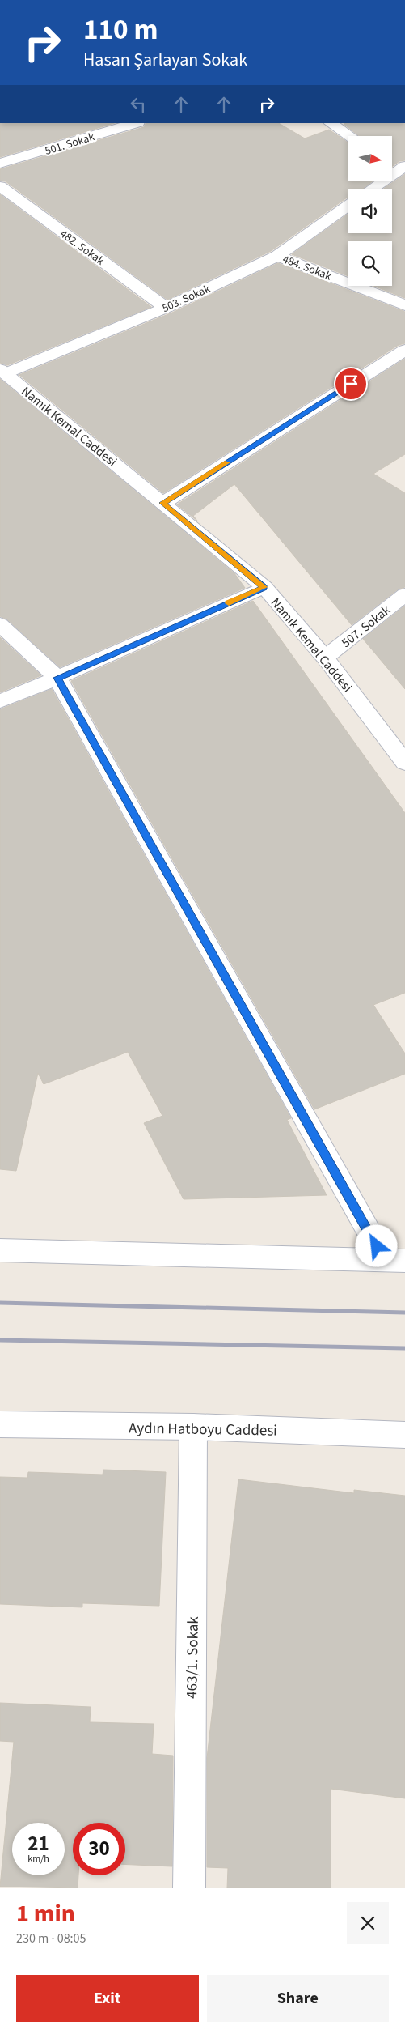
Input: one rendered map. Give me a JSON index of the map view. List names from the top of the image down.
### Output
{
  "streets": {
    "street": [
      "501. Sokak",
      "482. Sokak",
      "484. Sokak",
      "503. Sokak",
      "Namık Kemal Caddesi",
      "507. Sokak",
      "Aydın Hatboyu Caddesi",
      "463/1. Sokak"
    ]
  },
  "crossings": [
    ["482. Sokak", "503. Sokak"],
    ["484. Sokak", "503. Sokak"],
    ["503. Sokak", "Namık Kemal Caddesi"],
    ["Namık Kemal Caddesi", "507. Sokak"],
    ["Aydın Hatboyu Caddesi", "463/1. Sokak"]
  ],
  "north": "right",
  "page": {
    "turn": ["110 m", "Hasan Şarlayan Sokak"],
    "speed": "21 km/h",
    "limit": "30",
    "heading": ["1 min", "230 m · 08:05"],
    "buttons": ["Exit", "Share"]
  }
}
